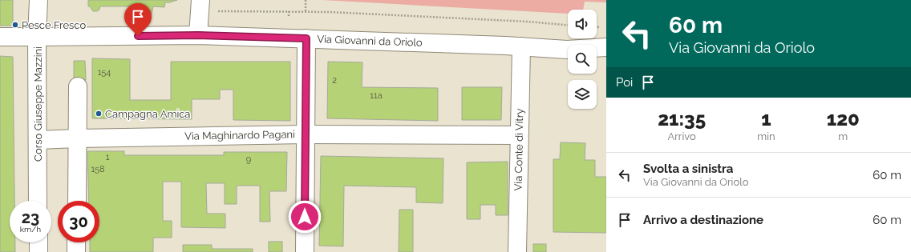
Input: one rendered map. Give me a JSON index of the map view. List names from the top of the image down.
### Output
{
  "streets": {
    "street": [
      "Via Giovanni da Oriolo",
      "Corso Giuseppe Mazzini",
      "Via Maghinardo Pagani",
      "Via Conte di Vitry"
    ]
  },
  "crossings": [
    ["Via Giovanni da Oriolo", "Corso Giuseppe Mazzini"],
    ["Via Giovanni da Oriolo", "Via Conte di Vitry"],
    ["Corso Giuseppe Mazzini", "Via Maghinardo Pagani"],
    ["Via Maghinardo Pagani", "Via Conte di Vitry"]
  ],
  "places": ["Pesce Fresco", "Campagna Amica"],
  "house_numbers": [
    "154",
    "2",
    "11a",
    "1",
    "9",
    "158"
  ],
  "page": {
    "turn": ["60 m", "Via Giovanni da Oriolo"],
    "then": "Poi",
    "eta": [
      "21:35",
      "Arrivo",
      "1",
      "min",
      "120",
      "m"
    ],
    "list": [
      {
        "name": "Svolta a sinistra",
        "note": "Via Giovanni da Oriolo",
        "value": "60 m"
      },
      {
        "name": "Arrivo a destinazione",
        "value": "60 m"
      }
    ],
    "speed": "23 km/h",
    "limit": "30"
  }
}
